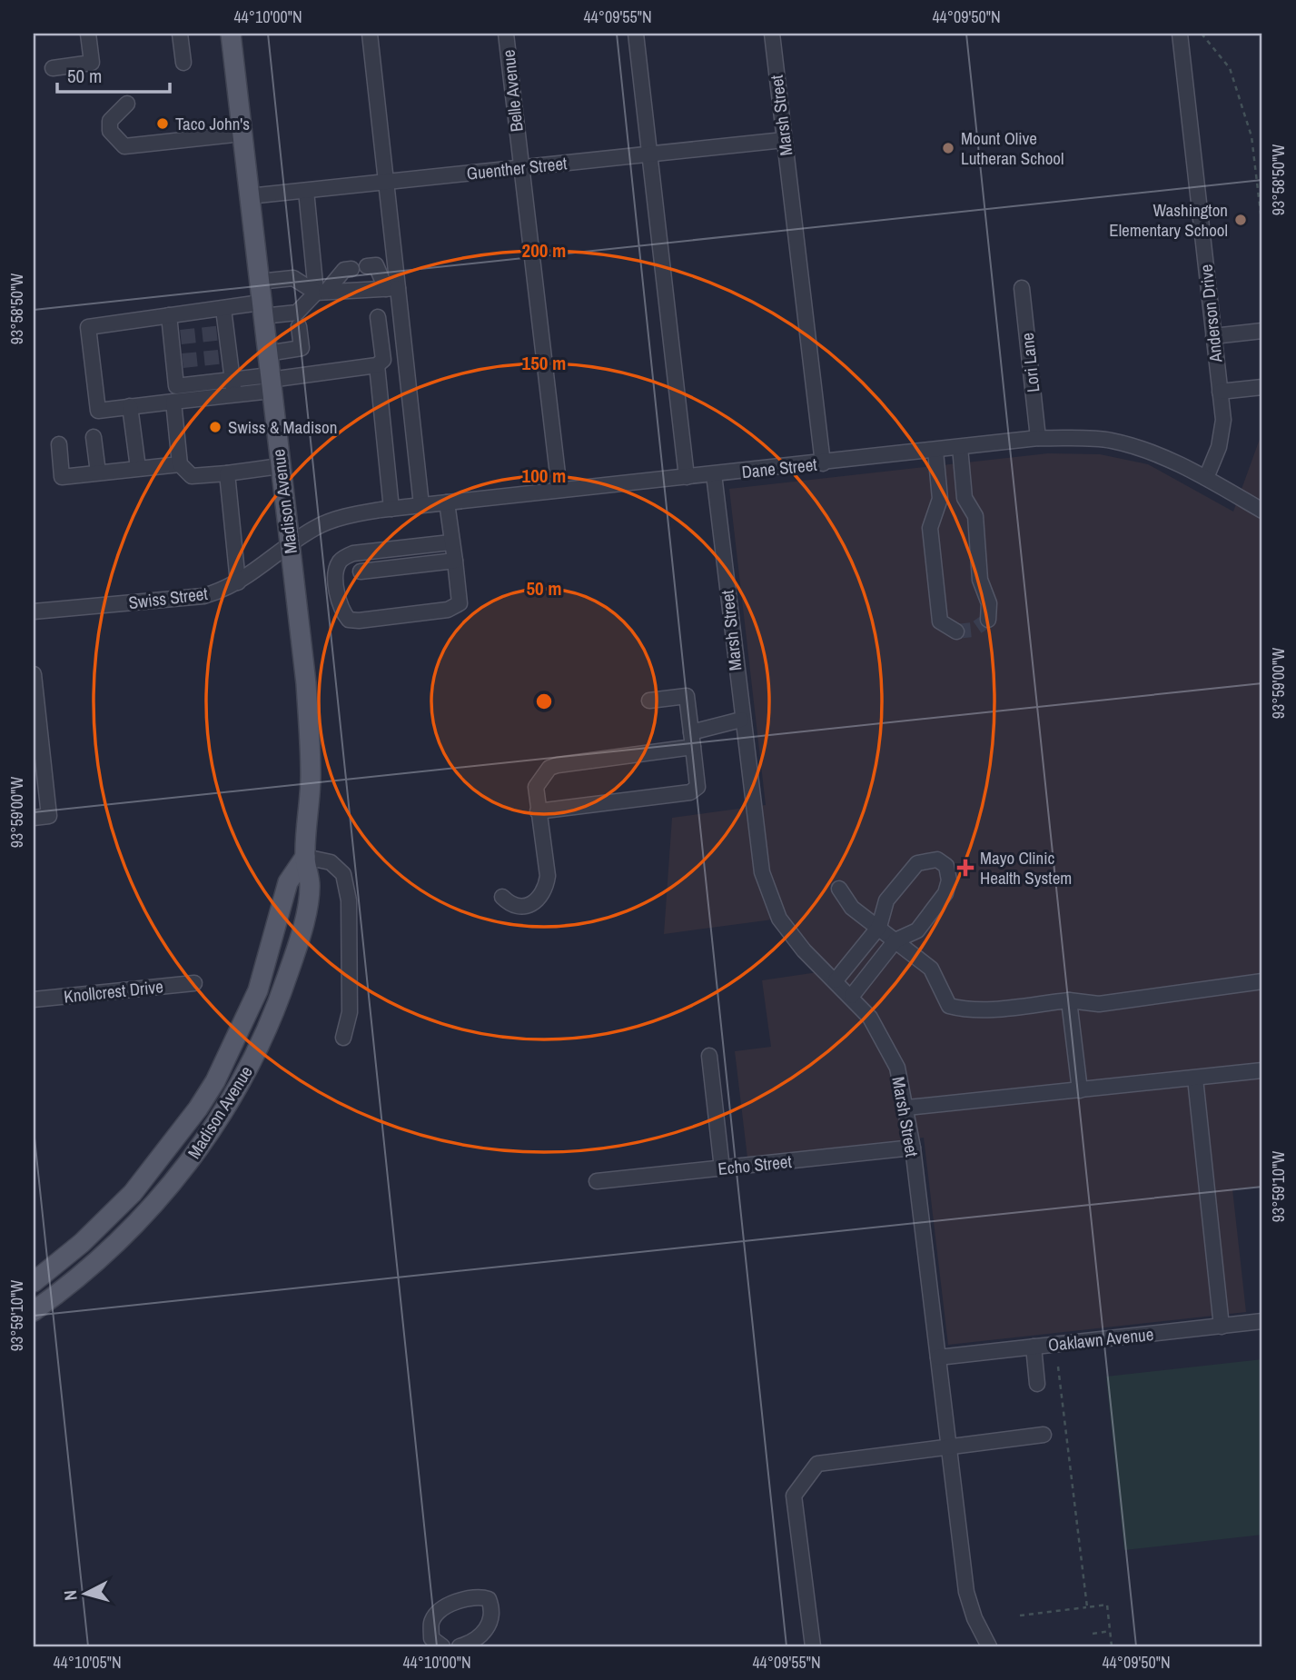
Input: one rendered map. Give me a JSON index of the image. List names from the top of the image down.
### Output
{
  "streets": {
    "main road": ["Madison Avenue"],
    "street": [
      "Belle Avenue",
      "Marsh Street",
      "Guenther Street",
      "Anderson Drive",
      "Lori Lane",
      "Dane Street",
      "Swiss Street",
      "Knollcrest Drive",
      "Echo Street",
      "Oaklawn Avenue"
    ]
  },
  "crossings": [
    ["Belle Avenue", "Guenther Street"],
    ["Belle Avenue", "Dane Street"],
    ["Marsh Street", "Guenther Street"],
    ["Marsh Street", "Dane Street"],
    ["Marsh Street", "Echo Street"],
    ["Marsh Street", "Oaklawn Avenue"],
    ["Guenther Street", "Madison Avenue"],
    ["Anderson Drive", "Dane Street"],
    ["Lori Lane", "Dane Street"],
    ["Dane Street", "Madison Avenue"],
    ["Dane Street", "Swiss Street"],
    ["Madison Avenue", "Swiss Street"]
  ],
  "places": {
    "other": [
      "Taco John's",
      "Mount Olive Lutheran School",
      "Washington Elementary School",
      "Swiss & Madison"
    ],
    "health": ["Mayo Clinic Health System"]
  },
  "scale_bar": "50 m",
  "north": "left",
  "coordinates": [
    "44°10'00\"N",
    "44°09'55\"N",
    "44°09'50\"N",
    "93°58'50\"W",
    "93°59'00\"W",
    "93°59'10\"W",
    "44°10'05\"N"
  ],
  "rings": [
    "200 m",
    "150 m",
    "100 m",
    "50 m"
  ]
}
